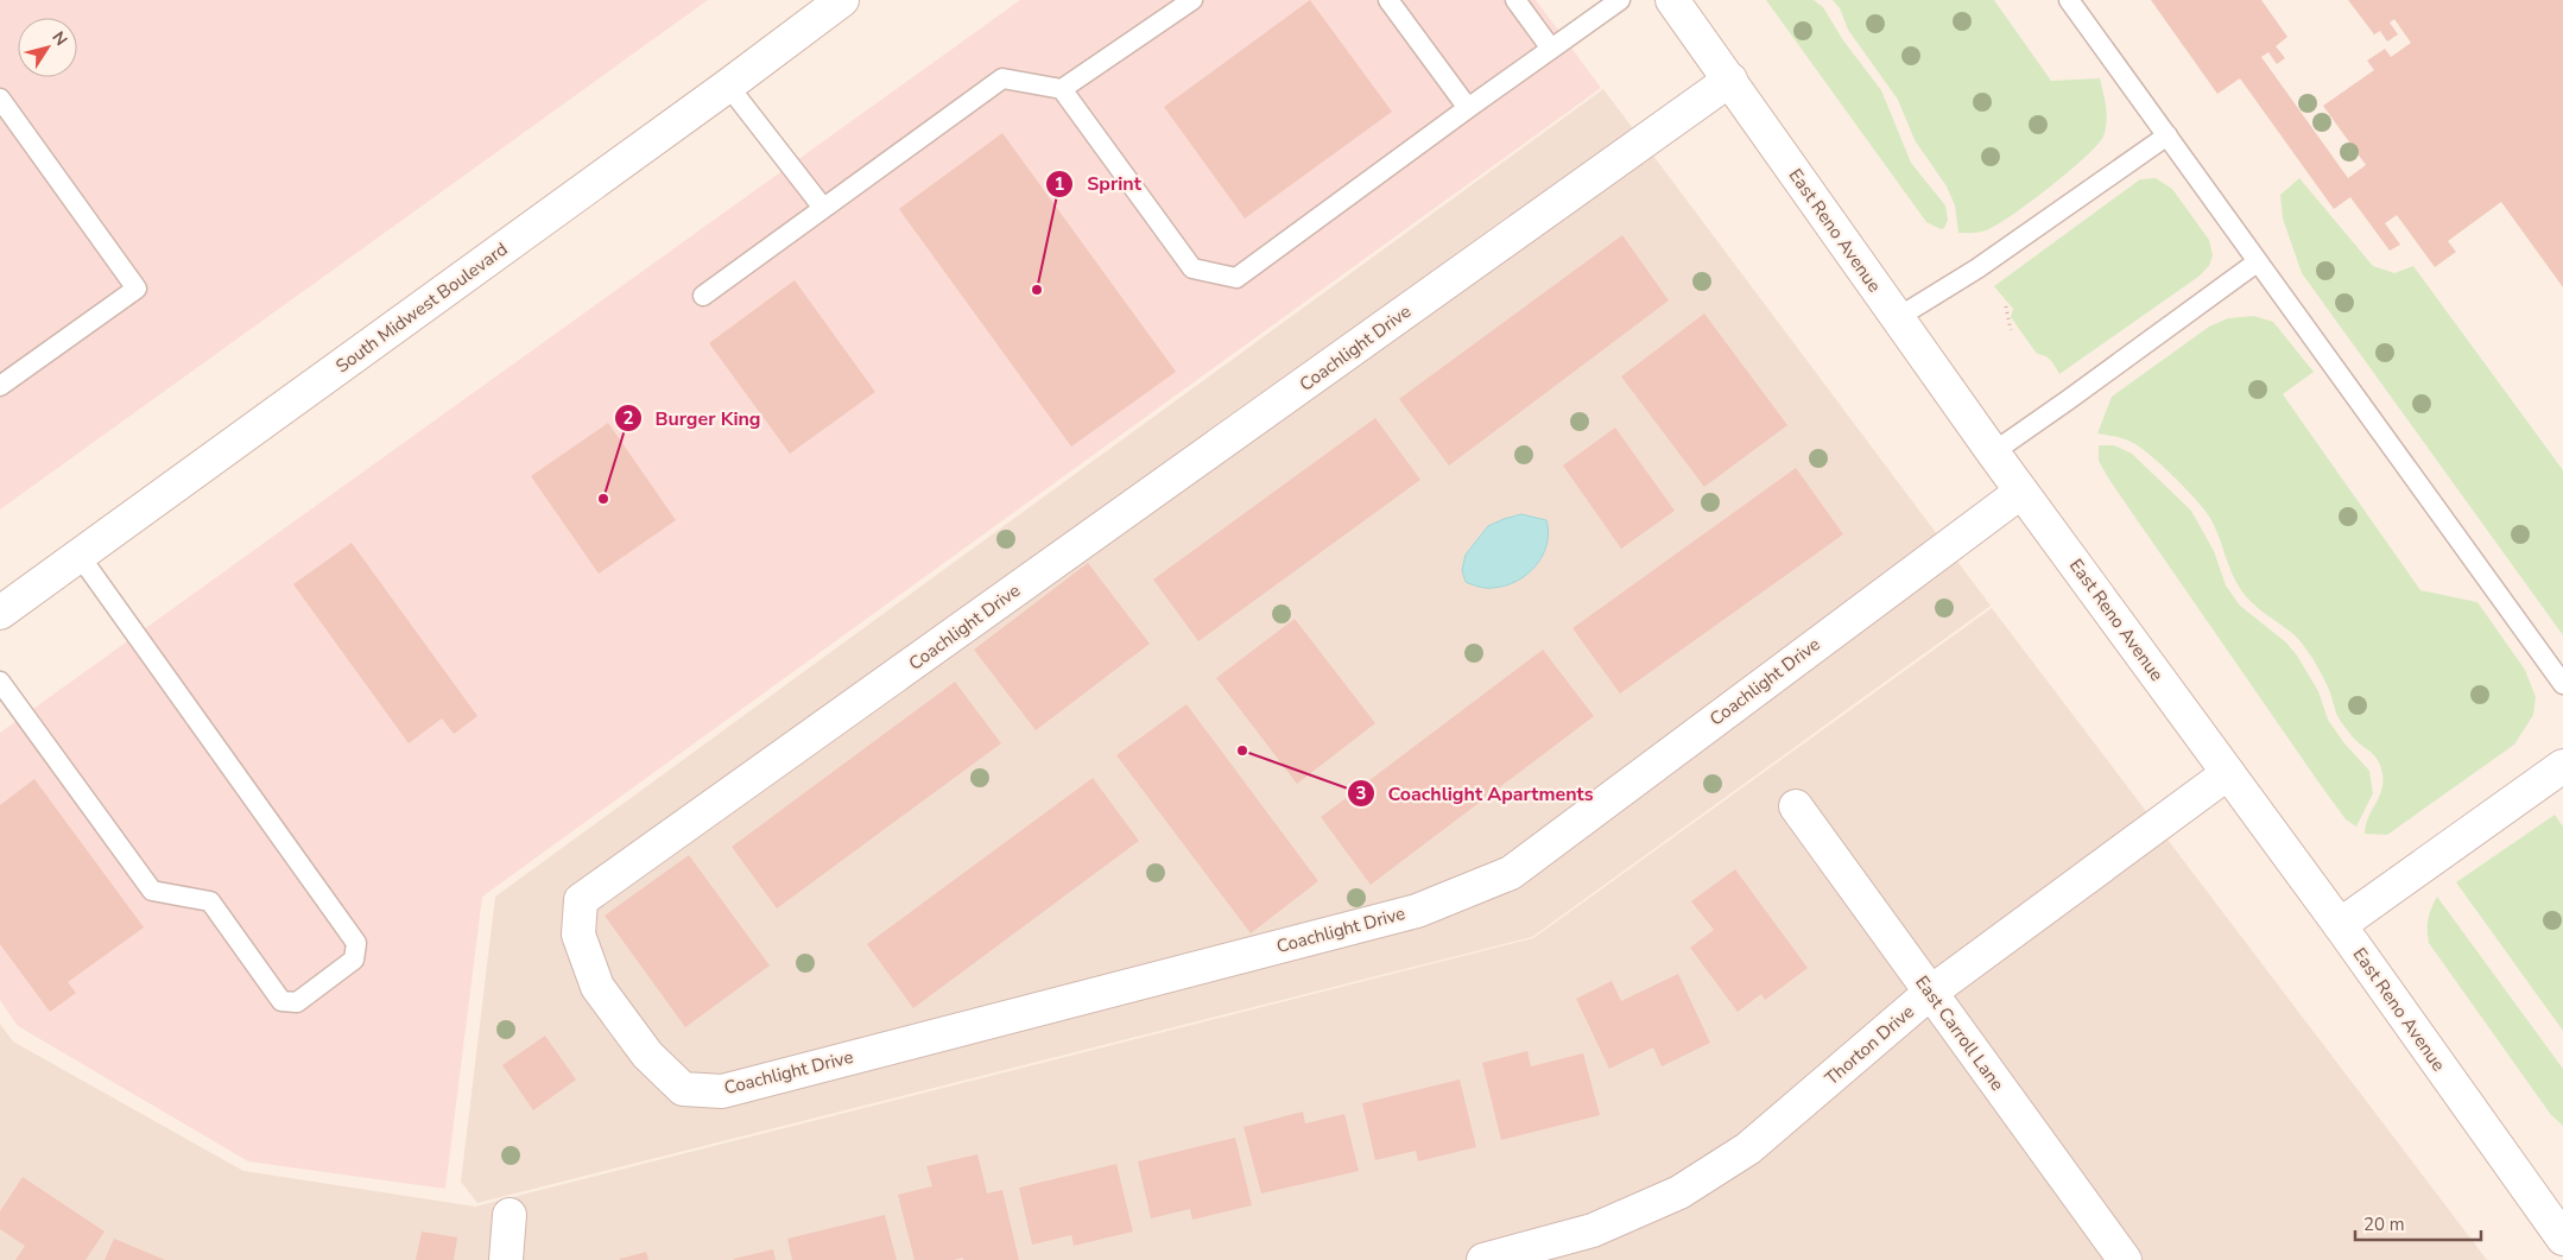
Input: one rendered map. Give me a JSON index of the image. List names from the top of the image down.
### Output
{
  "streets": {
    "street": [
      "East Reno Avenue",
      "South Midwest Boulevard",
      "Coachlight Drive",
      "East Carroll Lane",
      "Thorton Drive"
    ]
  },
  "crossings": [
    ["East Reno Avenue", "Coachlight Drive"],
    ["East Reno Avenue", "Thorton Drive"],
    ["East Carroll Lane", "Thorton Drive"]
  ],
  "places": ["Sprint", "Burger King", "Coachlight Apartments"],
  "scale_bar": "20 m",
  "north": "top right"
}
